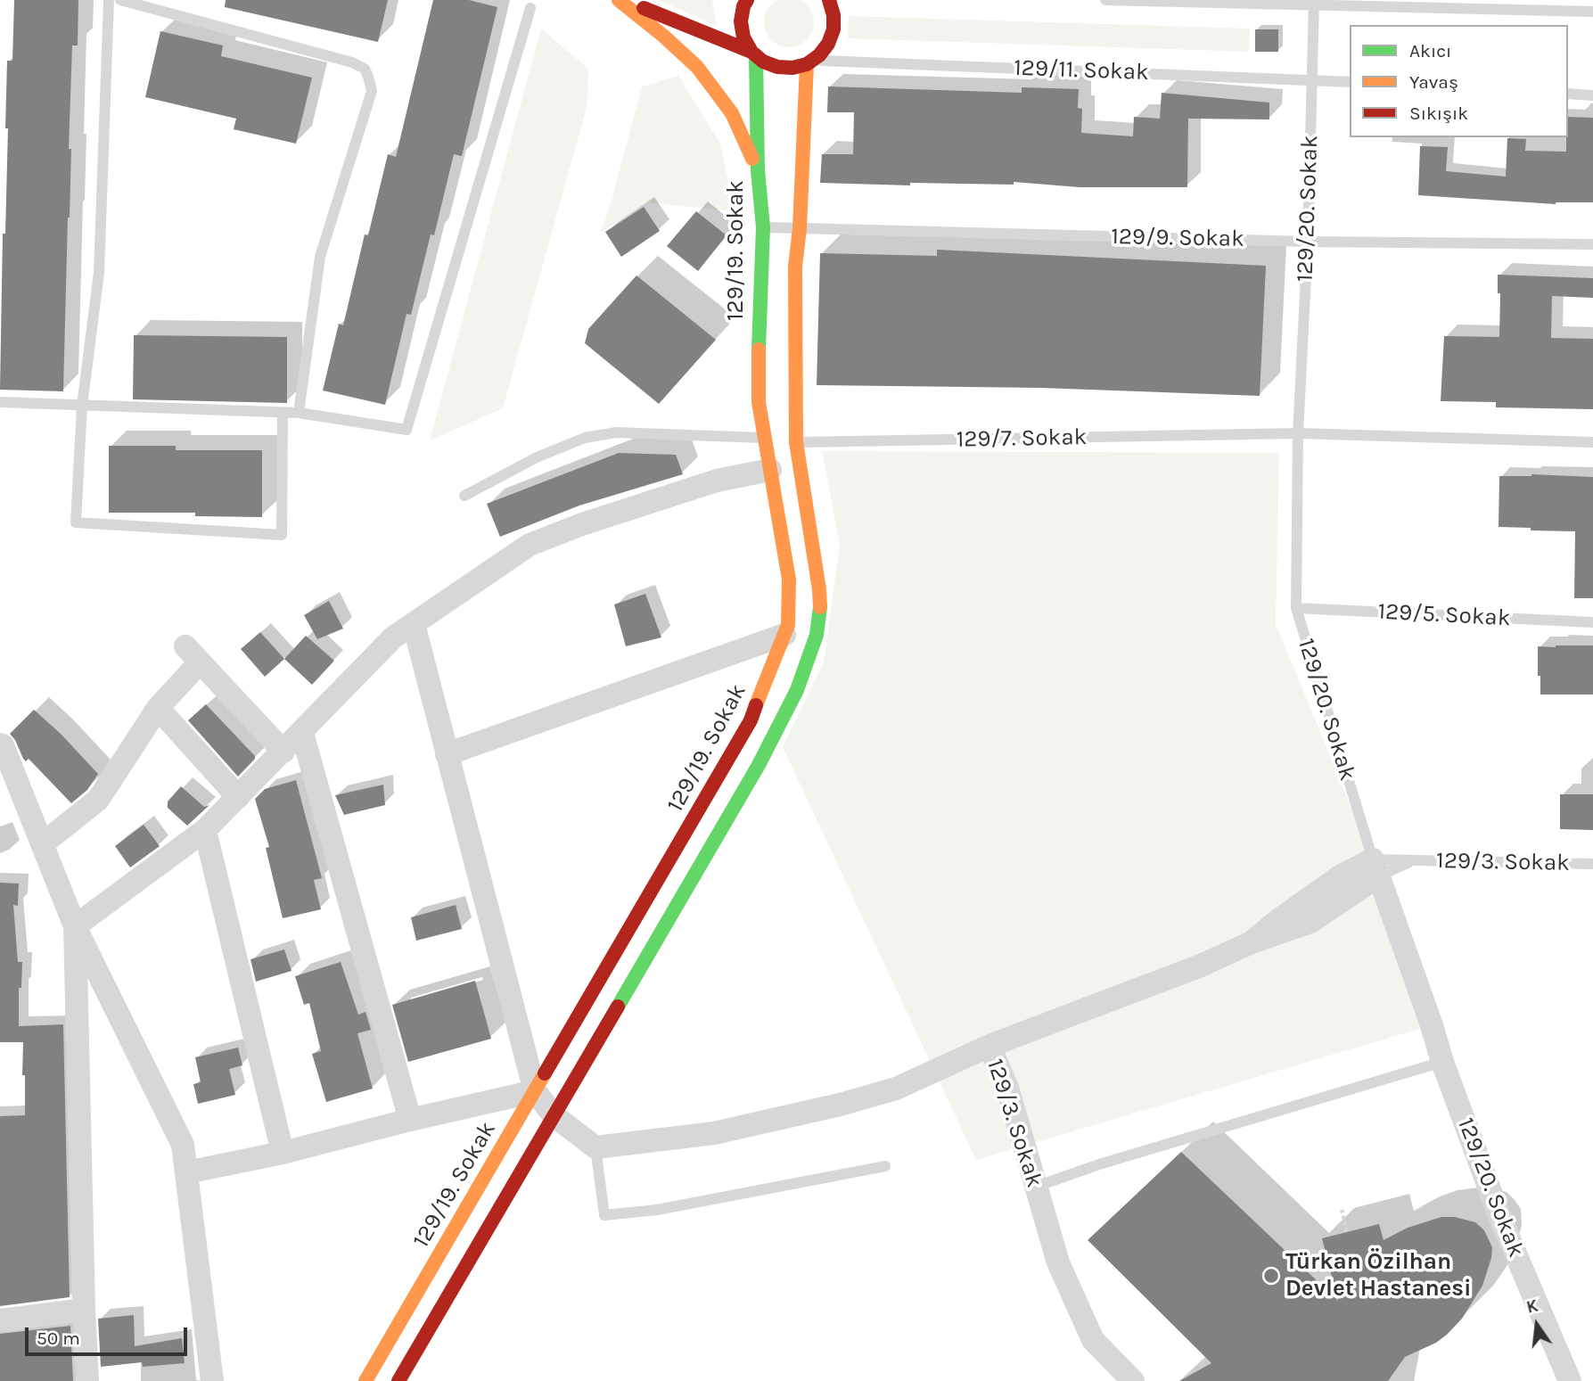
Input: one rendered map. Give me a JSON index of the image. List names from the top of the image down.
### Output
{
  "streets": {
    "main road": ["129/19. Sokak"],
    "street": ["129/20. Sokak", "129/3. Sokak"],
    "lane": [
      "129/11. Sokak",
      "129/9. Sokak",
      "129/7. Sokak",
      "129/5. Sokak"
    ]
  },
  "crossings": [
    ["129/11. Sokak", "129/20. Sokak"],
    ["129/11. Sokak", "129/19. Sokak"],
    ["129/20. Sokak", "129/9. Sokak"],
    ["129/20. Sokak", "129/7. Sokak"],
    ["129/20. Sokak", "129/5. Sokak"],
    ["129/20. Sokak", "129/3. Sokak"],
    ["129/9. Sokak", "129/19. Sokak"],
    ["129/19. Sokak", "129/7. Sokak"]
  ],
  "places": ["Türkan Özilhan Devlet Hastanesi"],
  "legend": ["Akıcı", "Yavaş", "Sıkışık"],
  "scale_bar": "50 m",
  "north": "top"
}
